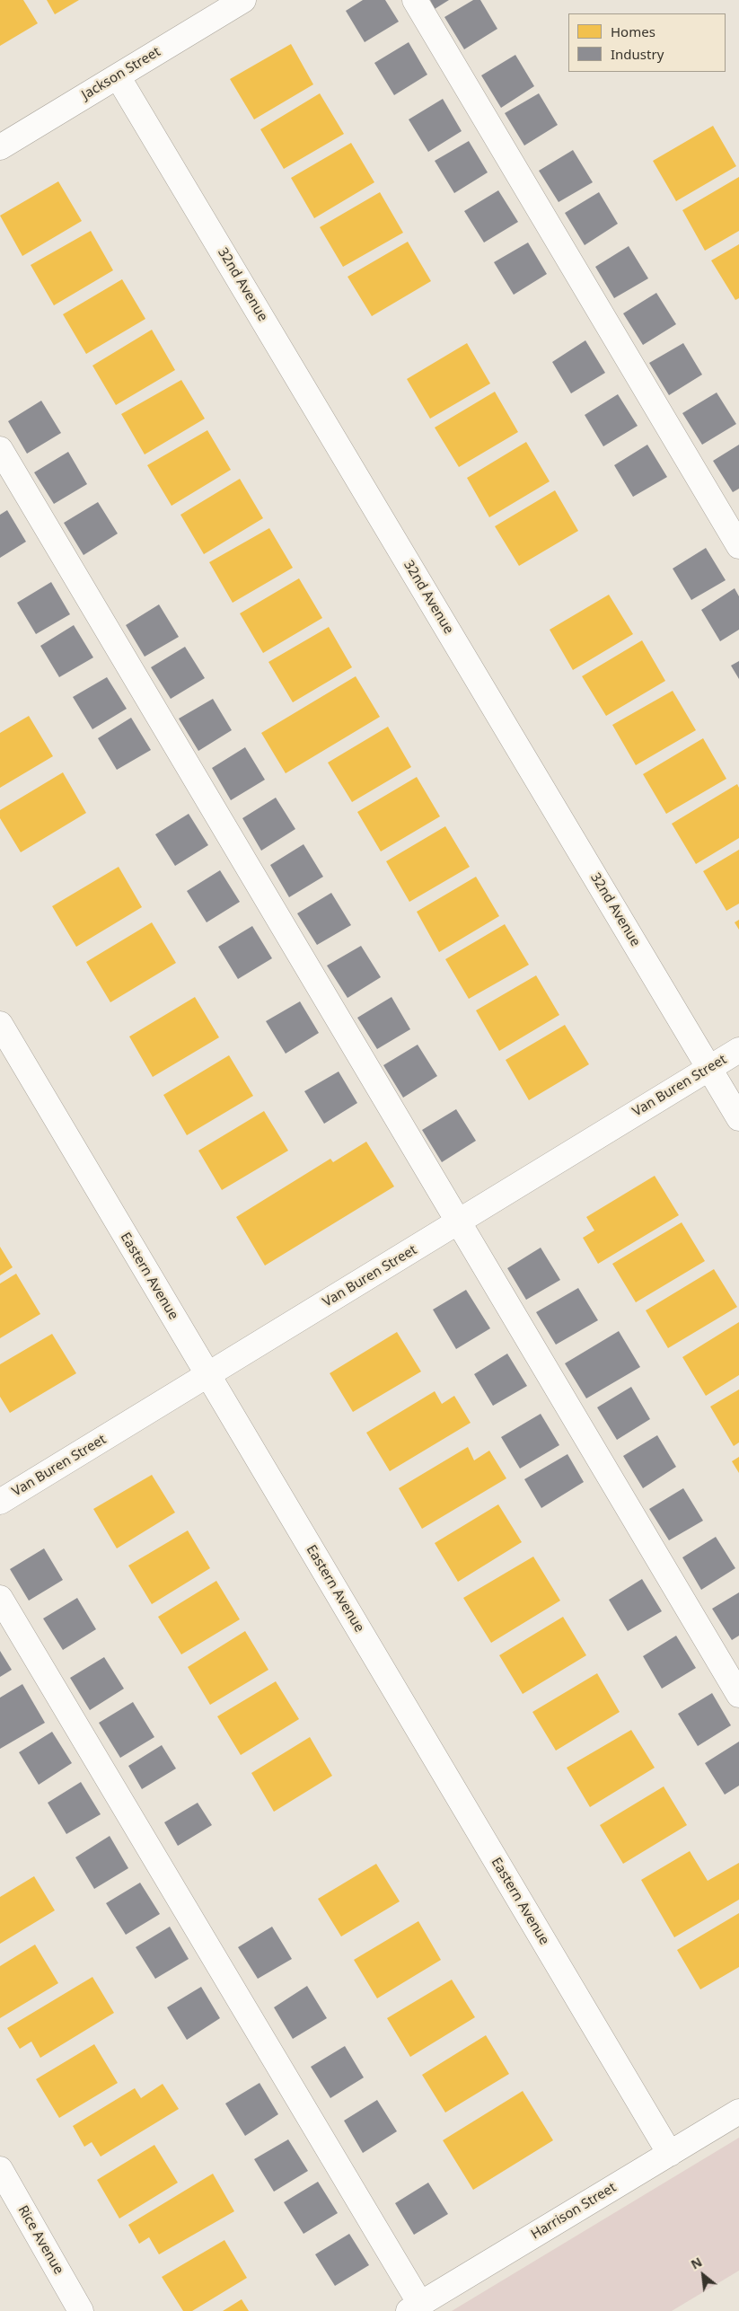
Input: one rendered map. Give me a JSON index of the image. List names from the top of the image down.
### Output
{
  "streets": {
    "street": [
      "Jackson Street",
      "32nd Avenue",
      "Van Buren Street",
      "Eastern Avenue",
      "Harrison Street",
      "Rice Avenue"
    ]
  },
  "crossings": [
    ["Jackson Street", "32nd Avenue"],
    ["32nd Avenue", "Van Buren Street"],
    ["Van Buren Street", "Eastern Avenue"],
    ["Eastern Avenue", "Harrison Street"]
  ],
  "legend": ["Homes", "Industry"],
  "north": "top left"
}
